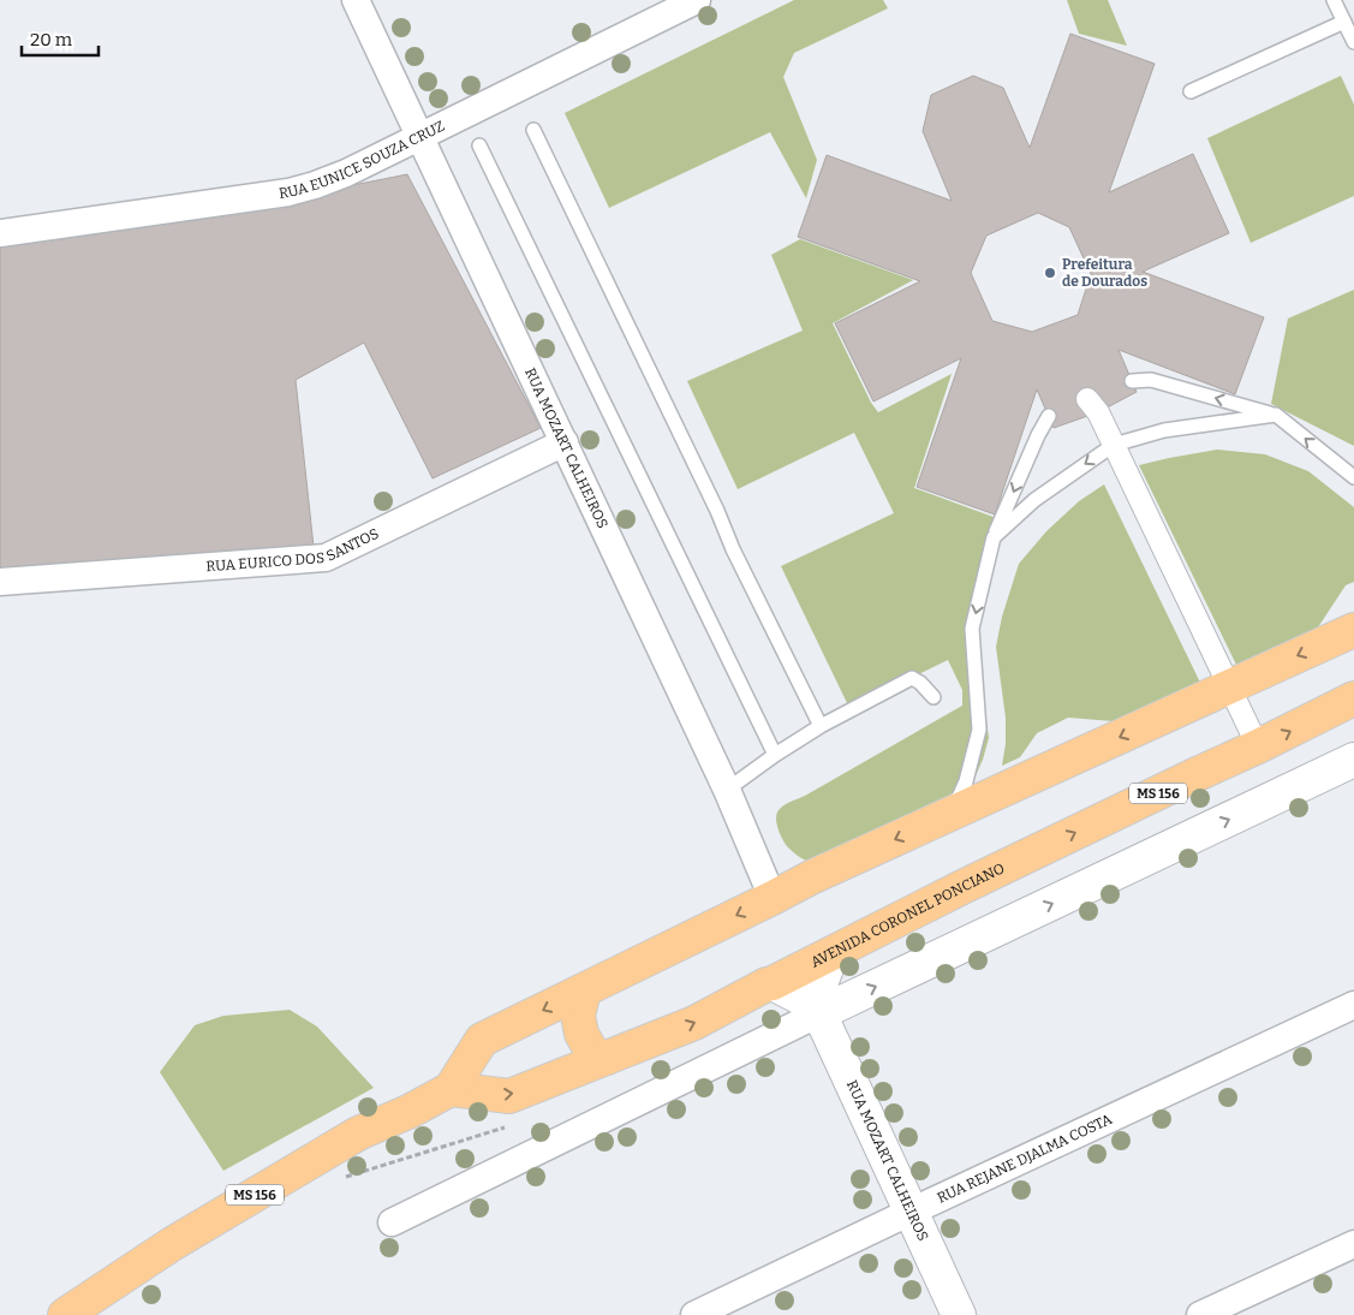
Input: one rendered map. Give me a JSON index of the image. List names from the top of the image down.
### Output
{
  "streets": {
    "main road": ["RUA MOZART CALHEIROS", "MS 156", "AVENIDA CORONEL PONCIANO"],
    "street": ["RUA EUNICE SOUZA CRUZ", "RUA EURICO DOS SANTOS", "RUA REJANE DJALMA COSTA"]
  },
  "crossings": [
    ["RUA EUNICE SOUZA CRUZ", "RUA MOZART CALHEIROS"],
    ["RUA MOZART CALHEIROS", "RUA EURICO DOS SANTOS"],
    ["RUA MOZART CALHEIROS", "MS 156"],
    ["RUA MOZART CALHEIROS", "RUA REJANE DJALMA COSTA"],
    ["MS 156", "AVENIDA CORONEL PONCIANO"]
  ],
  "places": ["Prefeitura de Dourados"],
  "scale_bar": "20 m"
}
